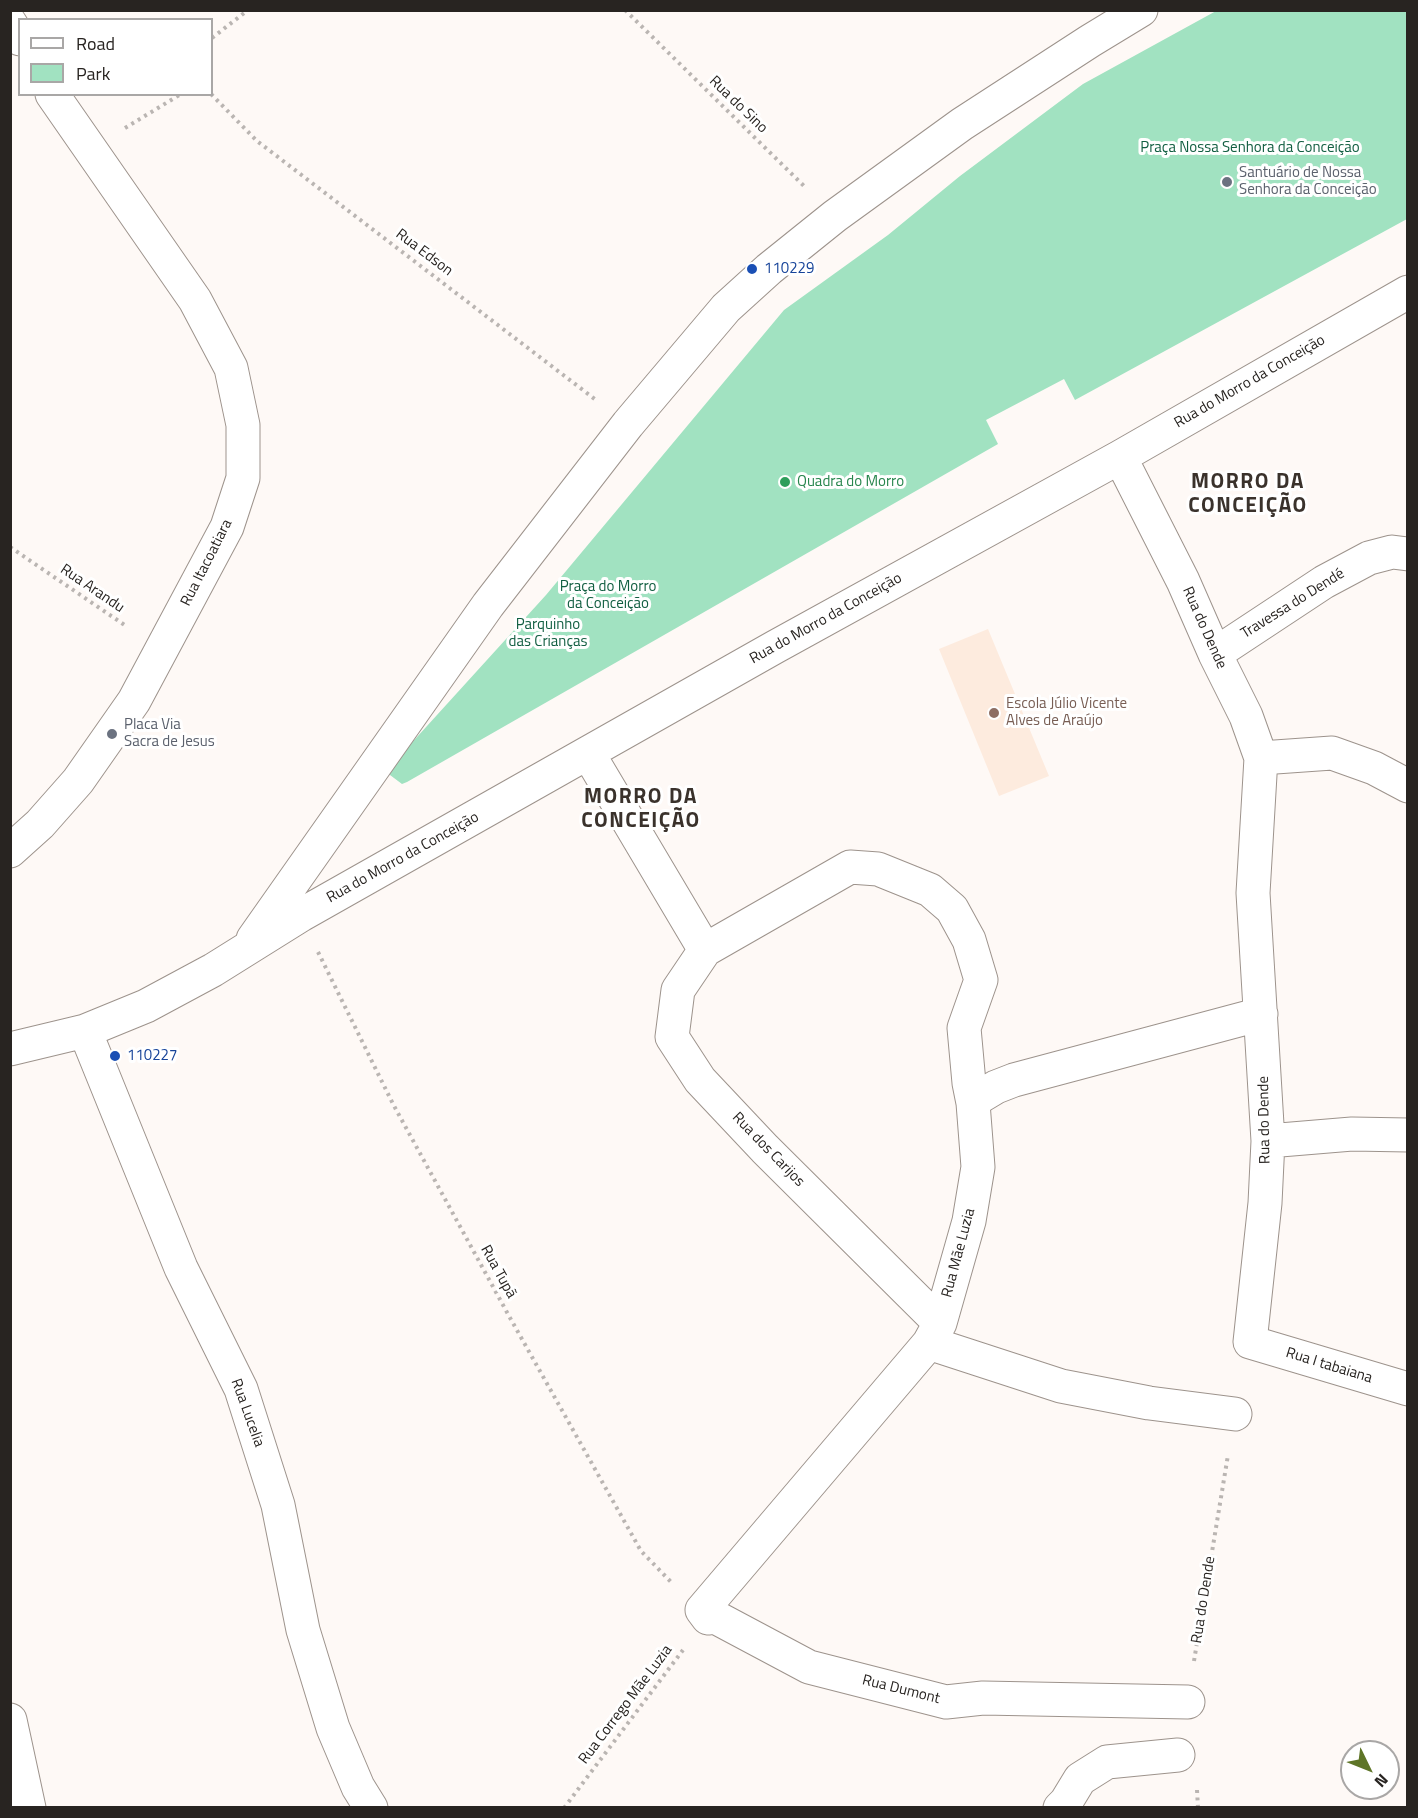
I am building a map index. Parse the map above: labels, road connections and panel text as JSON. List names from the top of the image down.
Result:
{
  "streets": {
    "street": [
      "Rua do Morro da Conceição",
      "Rua Itacoatiara",
      "Travessa do Dendé",
      "Rua do Dende",
      "Rua dos Carijos",
      "Rua Mãe Luzia",
      "Rua I tabaiana",
      "Rua Lucelia",
      "Rua Dumont"
    ],
    "path": [
      "Rua do Sino",
      "Rua Edson",
      "Rua Arandu",
      "Rua Tupã",
      "Rua Corrego Mãe Luzia"
    ]
  },
  "crossings": [
    ["Rua do Sino", "Rua do Morro da Conceição"],
    ["Rua Edson", "Rua do Morro da Conceição"],
    ["Rua do Morro da Conceição", "Rua do Dende"],
    ["Rua do Morro da Conceição", "Rua Tupã"],
    ["Rua do Morro da Conceição", "Rua Lucelia"],
    ["Rua Itacoatiara", "Rua Arandu"],
    ["Travessa do Dendé", "Rua do Dende"],
    ["Rua do Dende", "Rua I tabaiana"],
    ["Rua do Dende", "Rua Dumont"],
    ["Rua dos Carijos", "Rua Mãe Luzia"],
    ["Rua Mãe Luzia", "Rua Tupã"],
    ["Rua Mãe Luzia", "Rua Dumont"],
    ["Rua Mãe Luzia", "Rua Corrego Mãe Luzia"],
    ["Rua Tupã", "Rua Dumont"],
    ["Rua Tupã", "Rua Corrego Mãe Luzia"],
    ["Rua Dumont", "Rua Corrego Mãe Luzia"]
  ],
  "districts": ["MORRO DA CONCEIÇÃO", "MORRO DA CONCEIÇÃO"],
  "parks": ["Praça Nossa Senhora da Conceição", "Praça do Morro da Conceição", "Parquinho das Crianças"],
  "places": [
    "Santuário de Nossa Senhora da Conceição",
    "110229",
    "Quadra do Morro",
    "Escola Júlio Vicente Alves de Araújo",
    "Placa Via Sacra de Jesus",
    "110227"
  ],
  "legend": ["Road", "Park"],
  "north": "bottom right"
}
